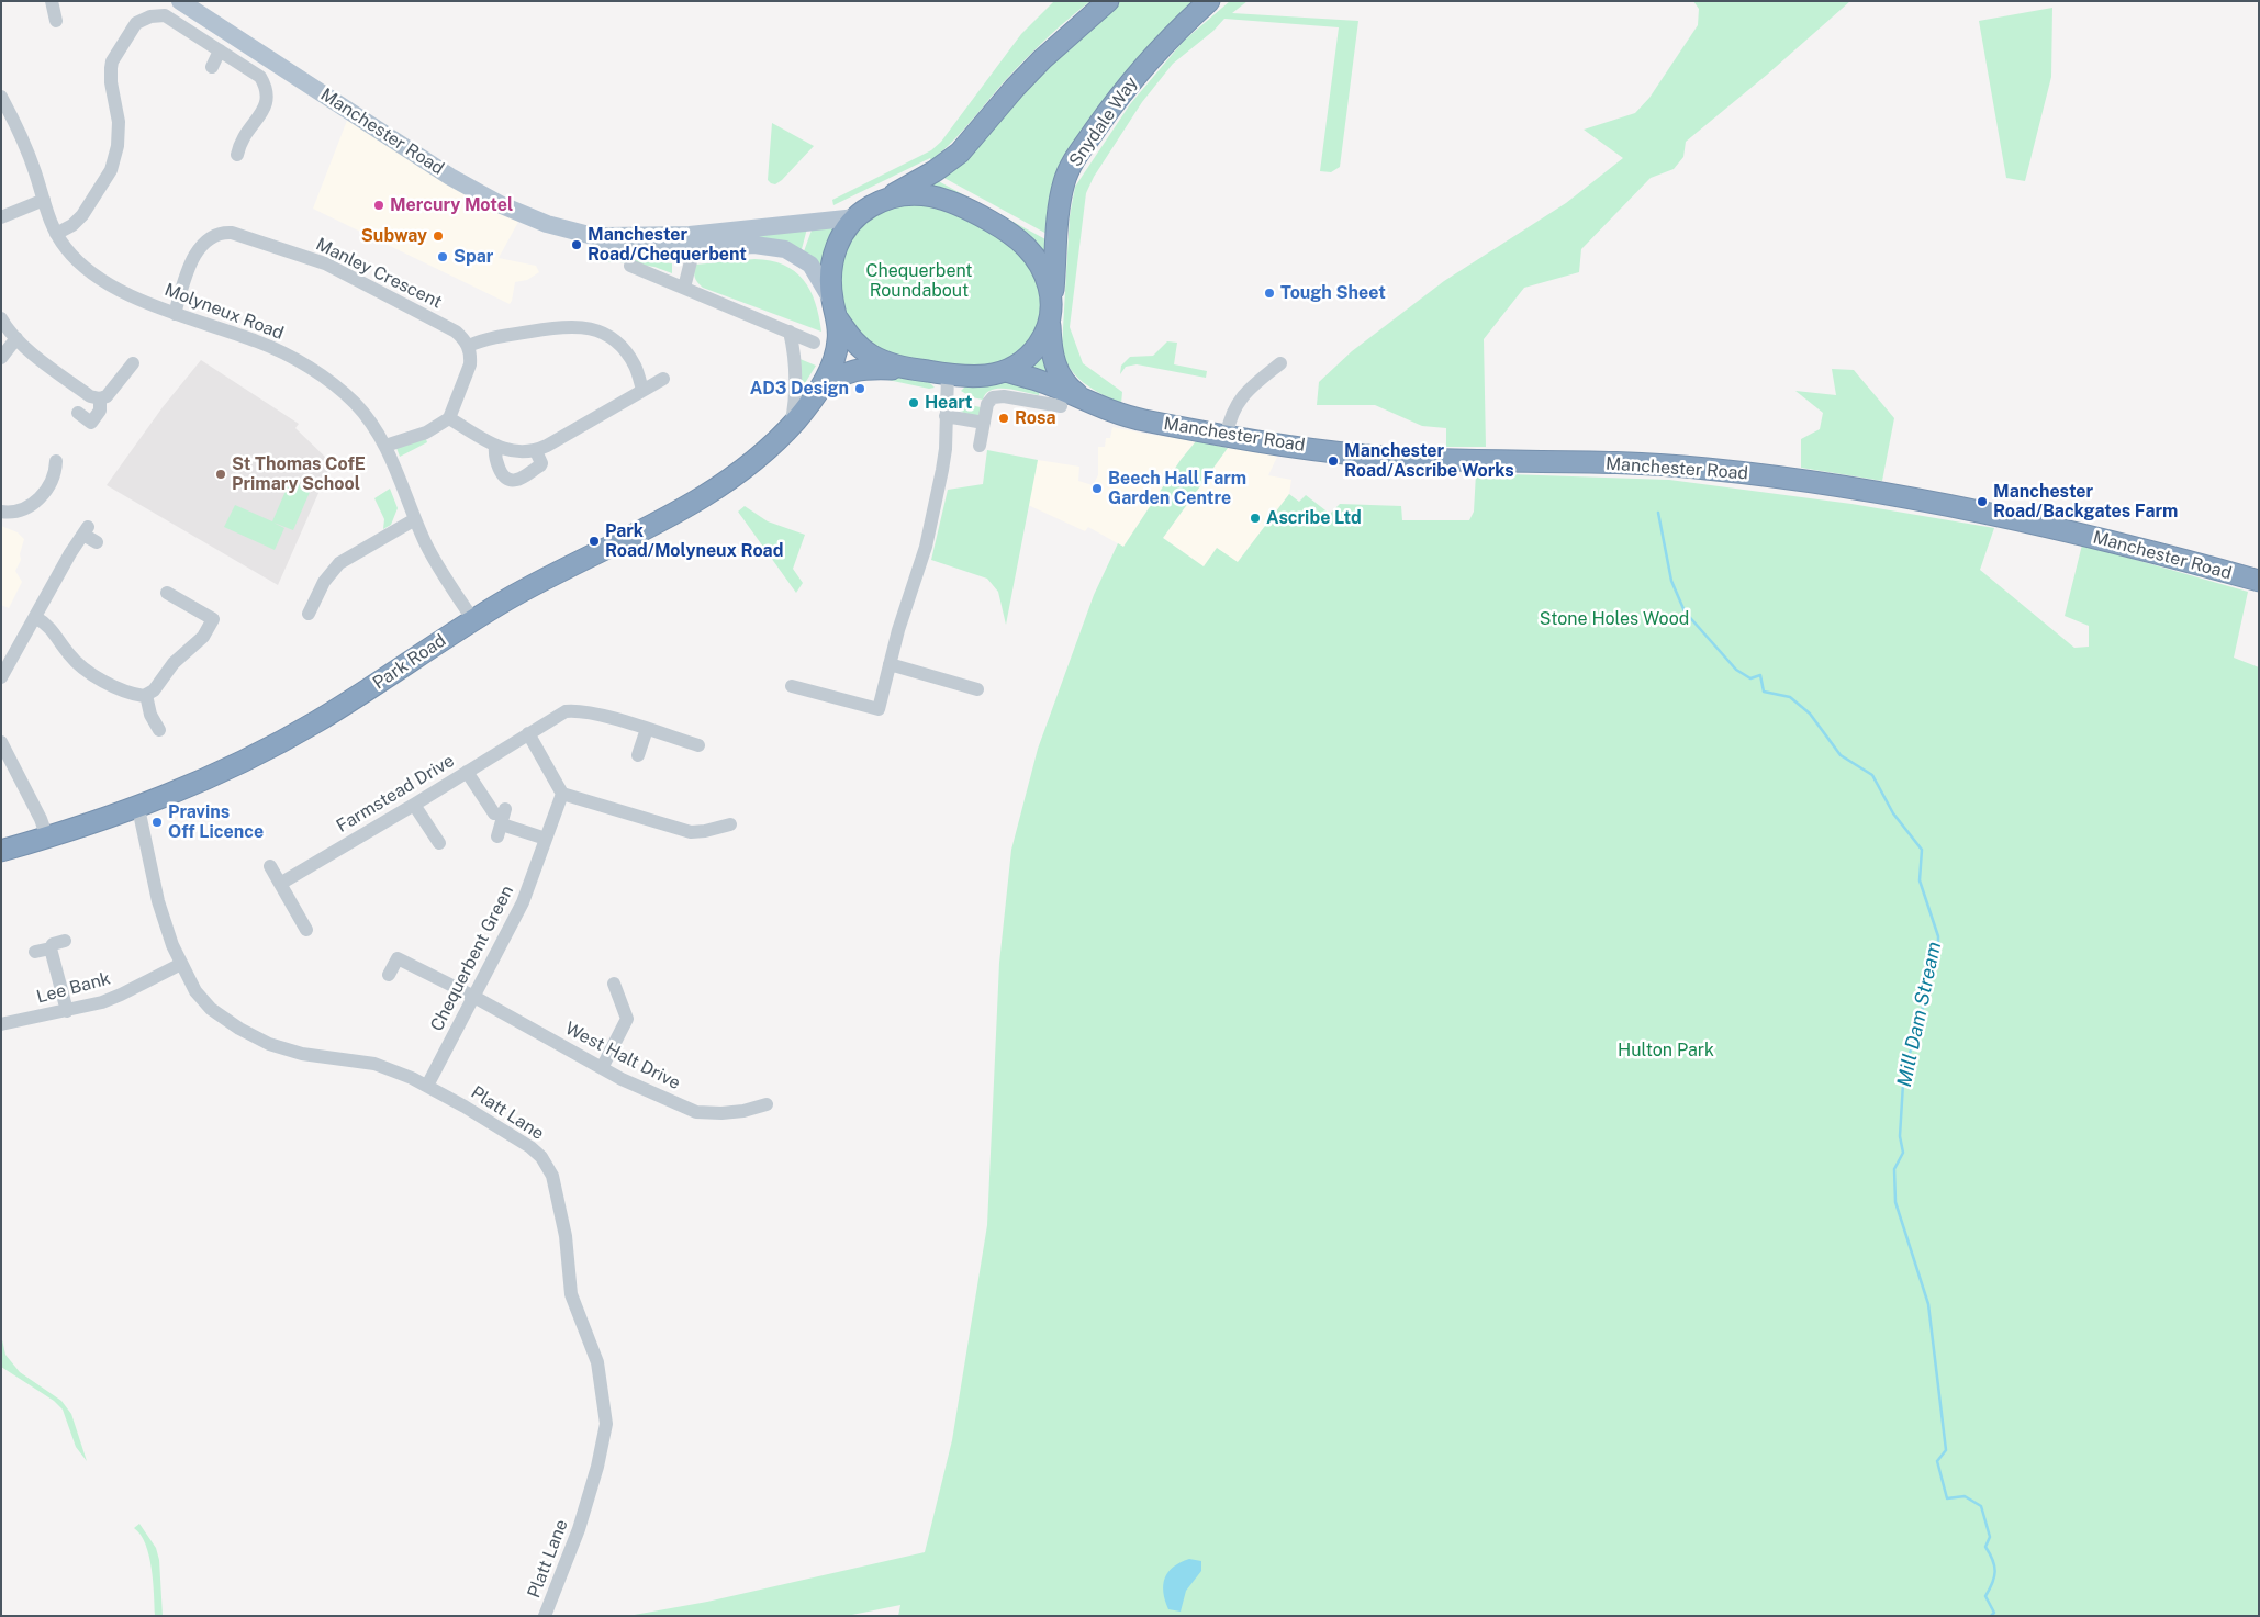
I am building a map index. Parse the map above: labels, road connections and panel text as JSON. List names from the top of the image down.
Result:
{
  "streets": {
    "highway": ["Snydale Way", "Manchester Road", "Park Road"],
    "street": [
      "Manley Crescent",
      "Molyneux Road",
      "Farmstead Drive",
      "Chequerbent Green",
      "Lee Bank",
      "West Halt Drive",
      "Platt Lane"
    ]
  },
  "crossings": [
    ["Snydale Way", "Manchester Road"],
    ["Manchester Road", "Park Road"],
    ["Manley Crescent", "Molyneux Road"],
    ["Molyneux Road", "Park Road"],
    ["Park Road", "Platt Lane"],
    ["Chequerbent Green", "West Halt Drive"],
    ["Chequerbent Green", "Platt Lane"],
    ["Lee Bank", "Platt Lane"]
  ],
  "water": ["Mill Dam Stream"],
  "parks": ["Chequerbent Roundabout", "Stone Holes Wood", "Hulton Park"],
  "places": [
    "Mercury Motel",
    "Subway",
    "Manchester Road/Chequerbent",
    "Spar",
    "Tough Sheet",
    "AD3 Design",
    "Heart",
    "Rosa",
    "Manchester Road/Ascribe Works",
    "St Thomas CofE Primary School",
    "Beech Hall Farm Garden Centre",
    "Manchester Road/Backgates Farm",
    "Ascribe Ltd",
    "Park Road/Molyneux Road",
    "Pravins Off Licence"
  ]
}
